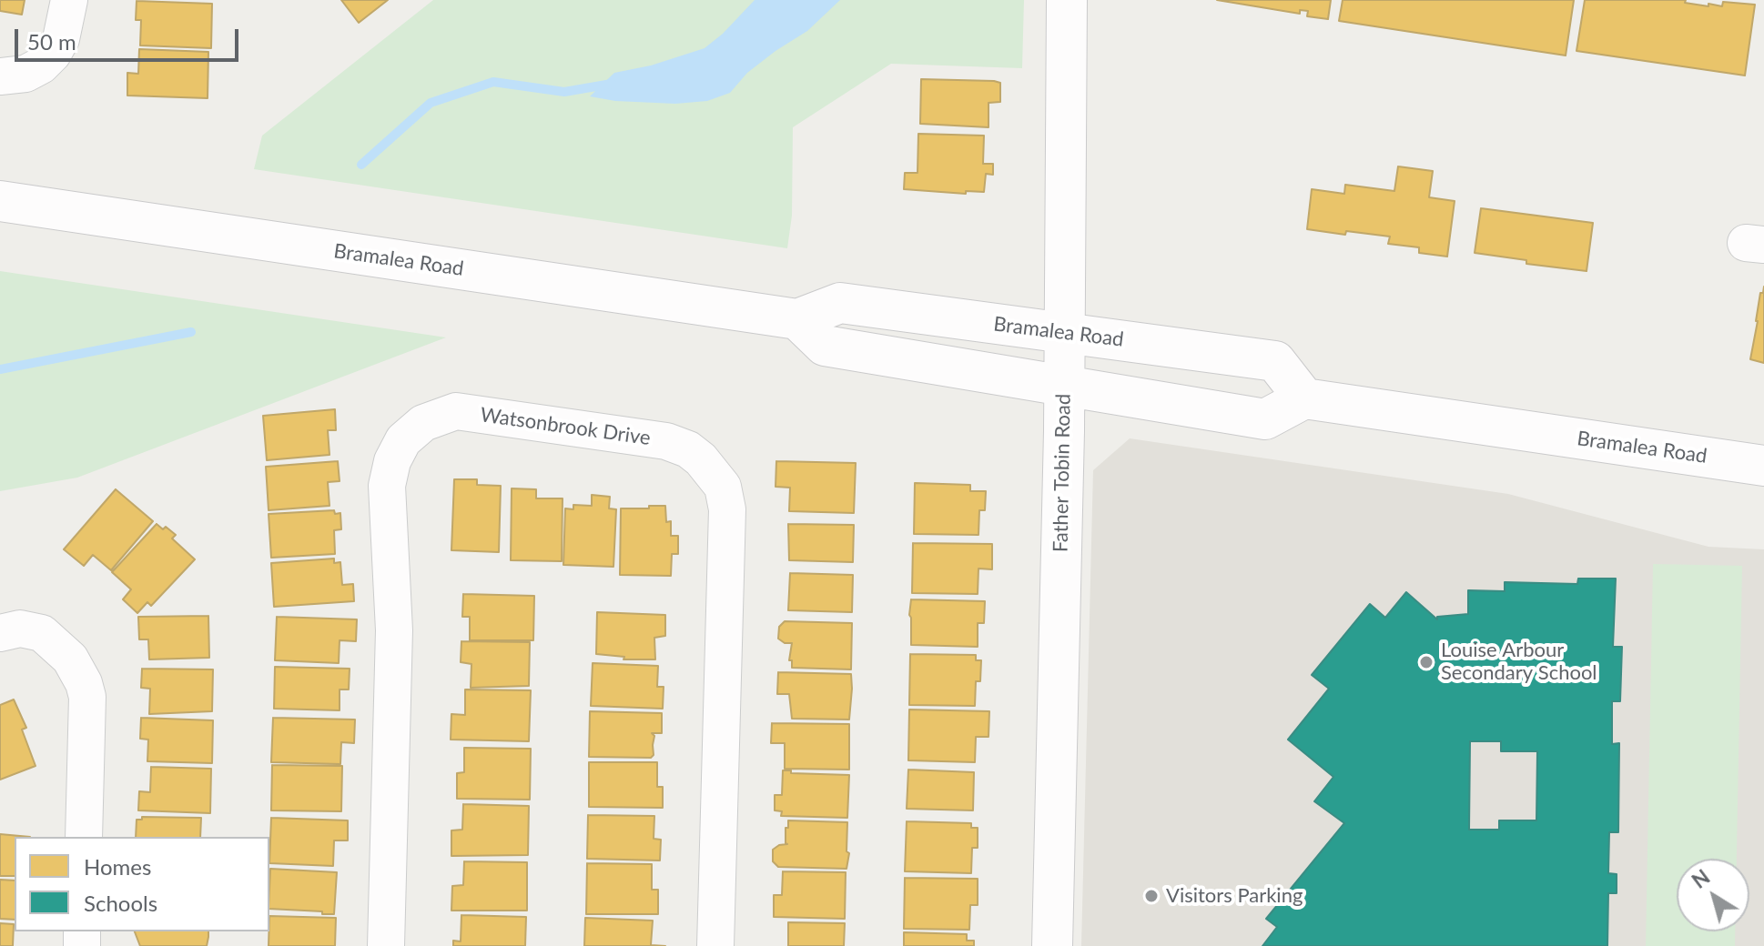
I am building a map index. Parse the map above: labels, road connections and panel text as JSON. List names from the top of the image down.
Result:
{
  "streets": {
    "main road": ["Bramalea Road", "Father Tobin Road"],
    "street": ["Watsonbrook Drive"]
  },
  "crossings": [
    ["Bramalea Road", "Father Tobin Road"]
  ],
  "places": ["Louise Arbour Secondary School", "Visitors Parking"],
  "legend": ["Homes", "Schools"],
  "scale_bar": "50 m",
  "north": "top left"
}
